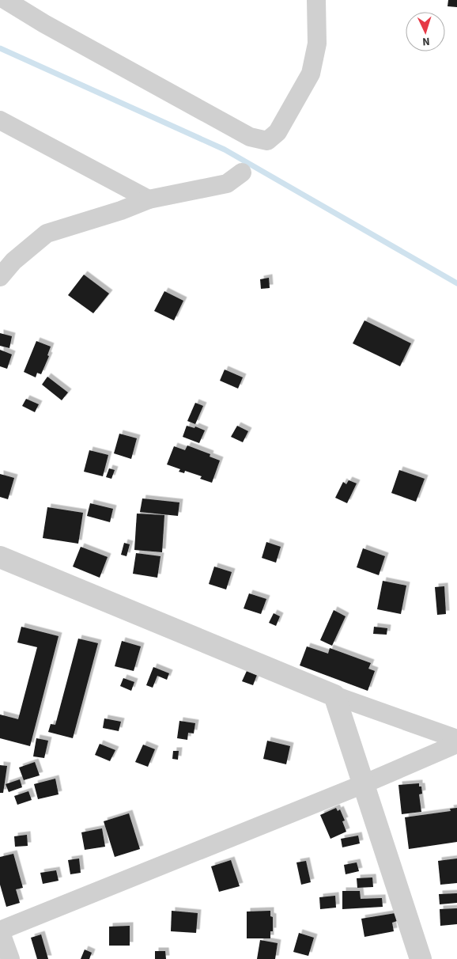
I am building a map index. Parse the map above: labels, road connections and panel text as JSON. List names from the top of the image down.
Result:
{
  "north": "bottom"
}
